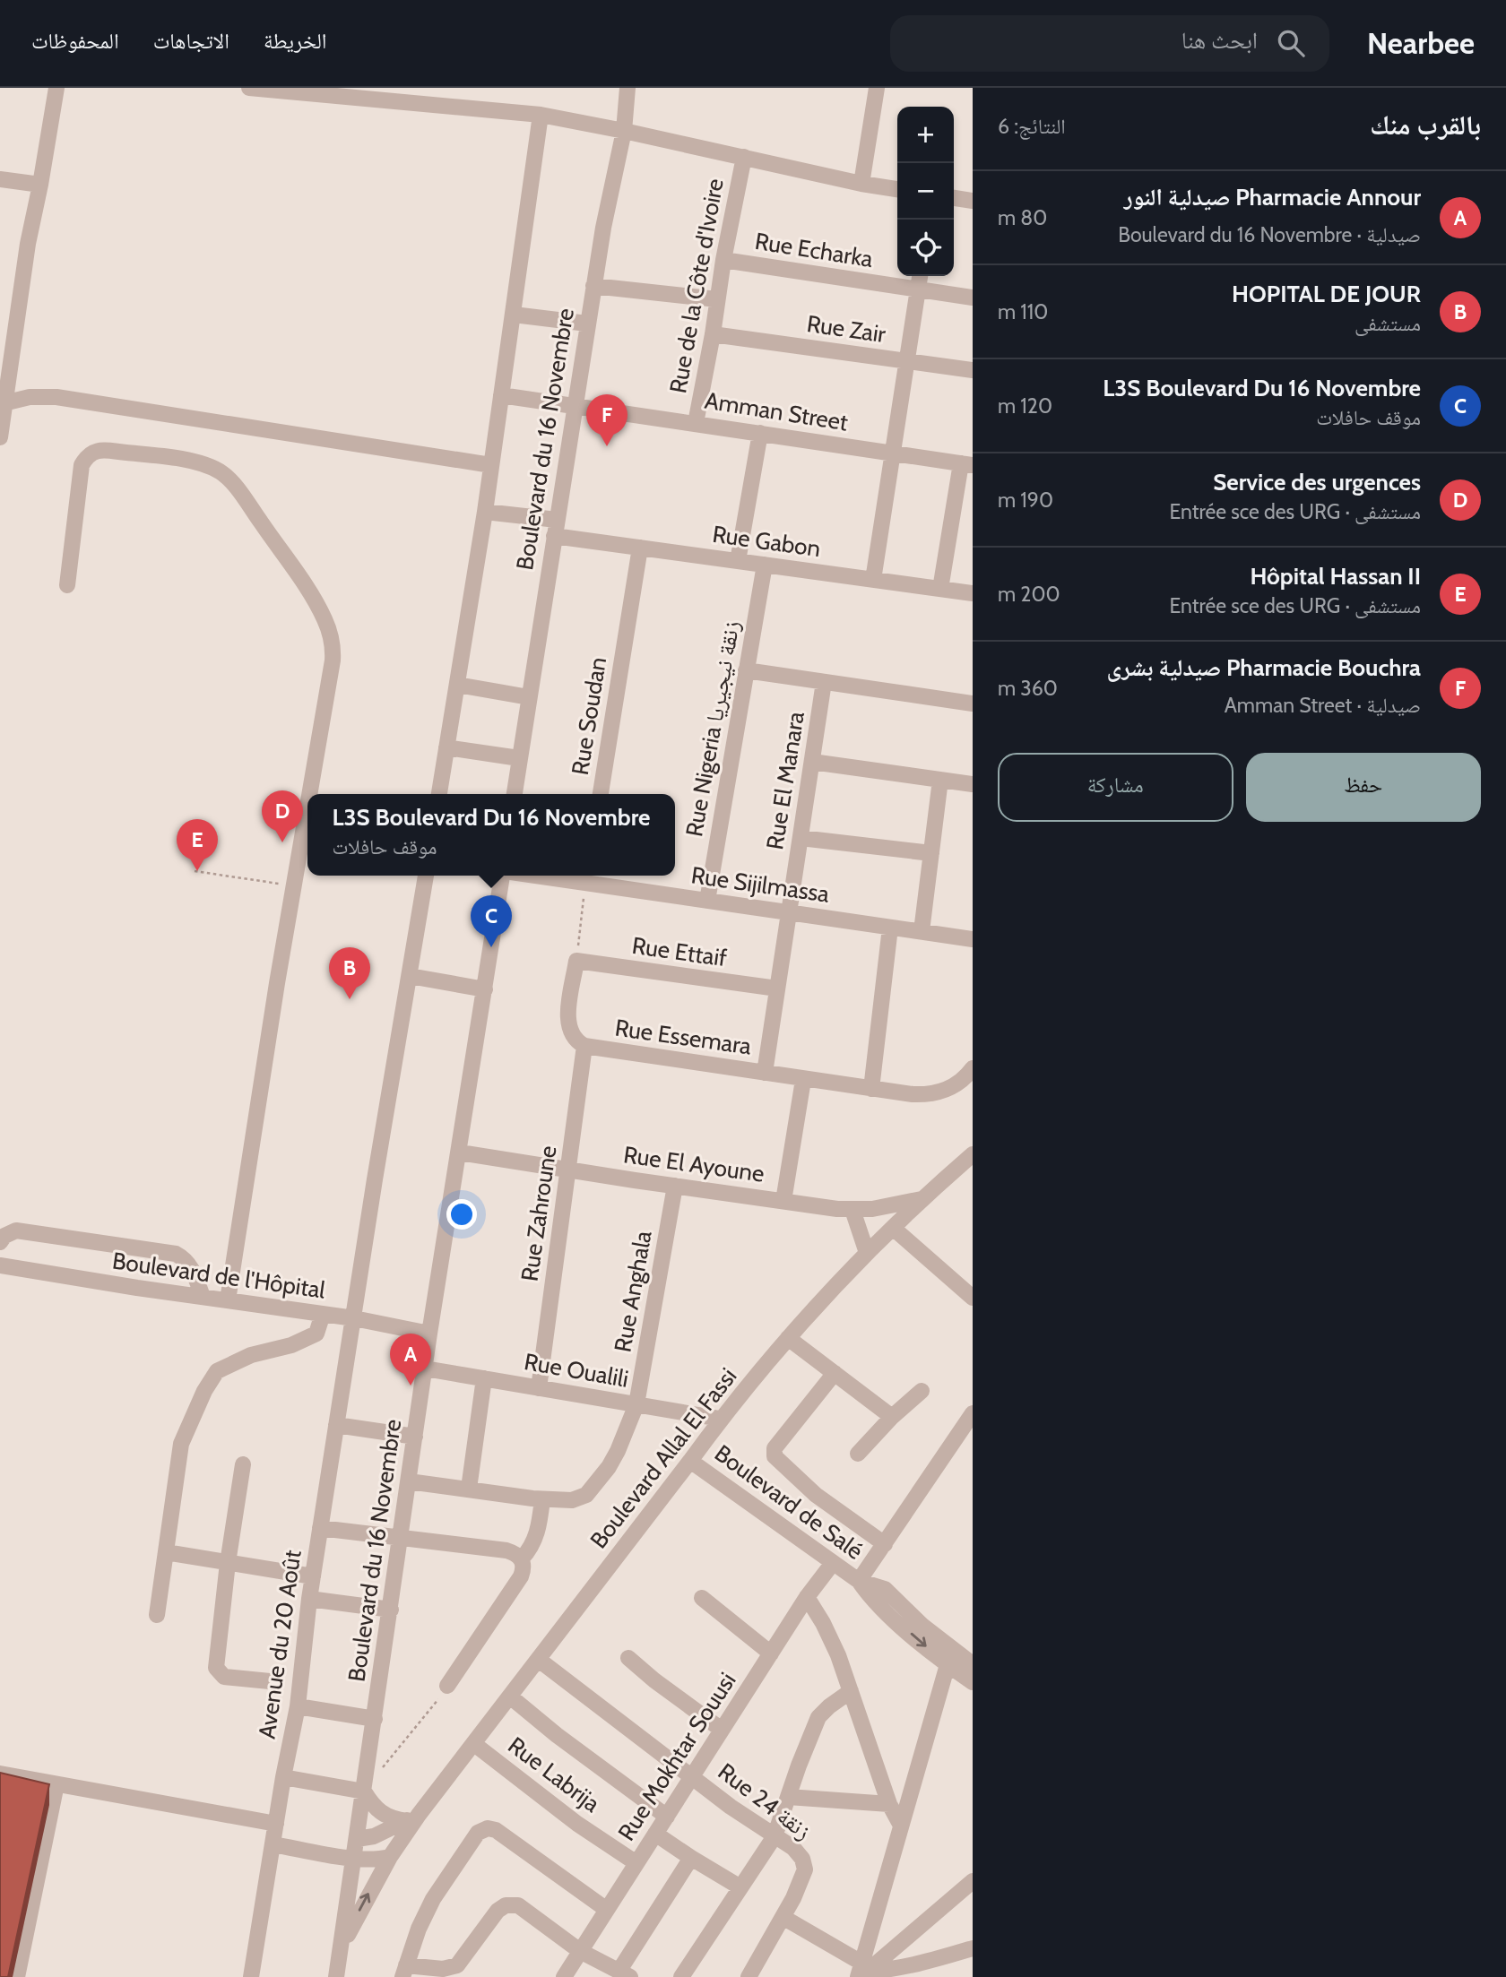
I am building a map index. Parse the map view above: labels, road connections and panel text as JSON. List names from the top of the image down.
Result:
{
  "streets": {
    "street": [
      "Rue Echarka",
      "Rue de la Côte d'Ivoire",
      "Rue Zair",
      "Amman Street",
      "Boulevard du 16 Novembre",
      "Rue Gabon",
      "Rue Soudan",
      "Rue Nigeria زنقة نيجيريا",
      "Rue El Manara",
      "Rue Sijilmassa",
      "Rue Ettaif",
      "Rue Essemara",
      "Rue El Ayoune",
      "Rue Zahroune",
      "Boulevard de l'Hôpital",
      "Rue Anghala",
      "Rue Oualili",
      "Boulevard Allal El Fassi",
      "Boulevard de Salé",
      "Avenue du 20 Août",
      "Rue Mokhtar Souusi",
      "Rue Labrija",
      "Rue 24 زنقة"
    ]
  },
  "crossings": [
    ["Rue Echarka", "Rue de la Côte d'Ivoire"],
    ["Rue de la Côte d'Ivoire", "Rue Zair"],
    ["Rue de la Côte d'Ivoire", "Amman Street"],
    ["Amman Street", "Boulevard du 16 Novembre"],
    ["Boulevard du 16 Novembre", "Rue Gabon"],
    ["Boulevard du 16 Novembre", "Rue El Ayoune"],
    ["Boulevard du 16 Novembre", "Boulevard de l'Hôpital"],
    ["Boulevard du 16 Novembre", "Rue Anghala"],
    ["Boulevard du 16 Novembre", "Rue Oualili"],
    ["Boulevard du 16 Novembre", "Boulevard Allal El Fassi"],
    ["Rue Gabon", "Rue Soudan"],
    ["Rue Gabon", "Rue Nigeria زنقة نيجيريا"],
    ["Rue Nigeria زنقة نيجيريا", "Rue Sijilmassa"],
    ["Rue El Manara", "Rue Sijilmassa"],
    ["Rue El Manara", "Rue Ettaif"],
    ["Rue El Manara", "Rue Essemara"],
    ["Rue Ettaif", "Rue Essemara"],
    ["Rue Essemara", "Rue Zahroune"],
    ["Rue El Ayoune", "Rue Zahroune"],
    ["Rue El Ayoune", "Rue Anghala"],
    ["Rue El Ayoune", "Boulevard Allal El Fassi"],
    ["Rue Zahroune", "Rue Oualili"],
    ["Boulevard de l'Hôpital", "Avenue du 20 Août"],
    ["Rue Anghala", "Rue Oualili"],
    ["Rue Oualili", "Boulevard Allal El Fassi"],
    ["Boulevard Allal El Fassi", "Boulevard de Salé"],
    ["Boulevard Allal El Fassi", "Rue Labrija"],
    ["Boulevard Allal El Fassi", "Rue 24 زنقة"],
    ["Boulevard de Salé", "Rue Mokhtar Souusi"],
    ["Rue Mokhtar Souusi", "Rue Labrija"],
    ["Rue Mokhtar Souusi", "Rue 24 زنقة"]
  ],
  "page": {
    "header": "Nearbee",
    "search": "ابحث هنا",
    "nav": ["الخريطة", "الاتجاهات", "المحفوظات"],
    "heading": ["بالقرب منك", "النتائج: 6"],
    "map_buttons": ["+", "−"],
    "list": [
      {
        "mark": "A",
        "name": "Pharmacie Annour صيدلية النور",
        "note": "صيدلية · Boulevard du 16 Novembre",
        "value": "80 m"
      },
      {
        "mark": "B",
        "name": "HOPITAL DE JOUR",
        "note": "مستشفى",
        "value": "110 m"
      },
      {
        "mark": "C",
        "name": "L3S Boulevard Du 16 Novembre",
        "note": "موقف حافلات",
        "value": "120 m"
      },
      {
        "mark": "D",
        "name": "Service des urgences",
        "note": "مستشفى · Entrée sce des URG",
        "value": "190 m"
      },
      {
        "mark": "E",
        "name": "Hôpital Hassan II",
        "note": "مستشفى · Entrée sce des URG",
        "value": "200 m"
      },
      {
        "mark": "F",
        "name": "Pharmacie Bouchra صيدلية بشرى",
        "note": "صيدلية · Amman Street",
        "value": "360 m"
      }
    ],
    "pins": [
      "F",
      "D",
      "E",
      "C",
      "B",
      "A"
    ],
    "buttons": ["حفظ", "مشاركة"],
    "popup": ["L3S Boulevard Du 16 Novembre", "موقف حافلات"]
  }
}
